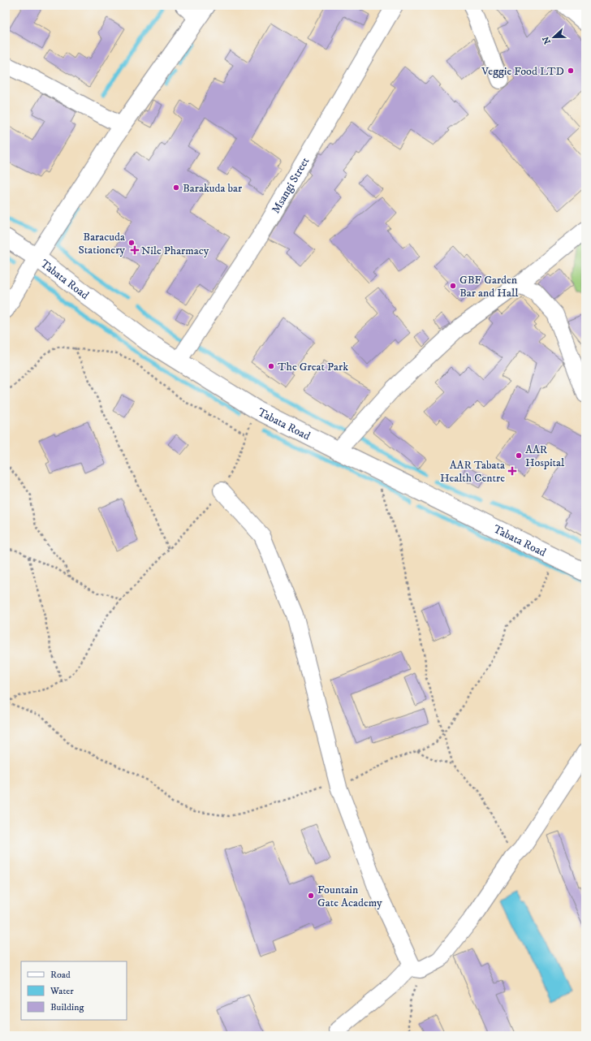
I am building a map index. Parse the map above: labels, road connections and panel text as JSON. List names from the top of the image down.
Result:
{
  "streets": {
    "main road": ["Tabata Road"],
    "street": ["Msangi Street"]
  },
  "crossings": [
    ["Msangi Street", "Tabata Road"]
  ],
  "places": {
    "other": [
      "Veggie Food LTD",
      "Barakuda bar",
      "Baracuda Stationery",
      "GBF Garden Bar and Hall",
      "The Great Park",
      "AAR Hospital",
      "Fountain Gate Academy"
    ],
    "health": ["Nile Pharmacy", "AAR Tabata Health Centre"]
  },
  "legend": ["Road", "Water", "Building"],
  "north": "left"
}
